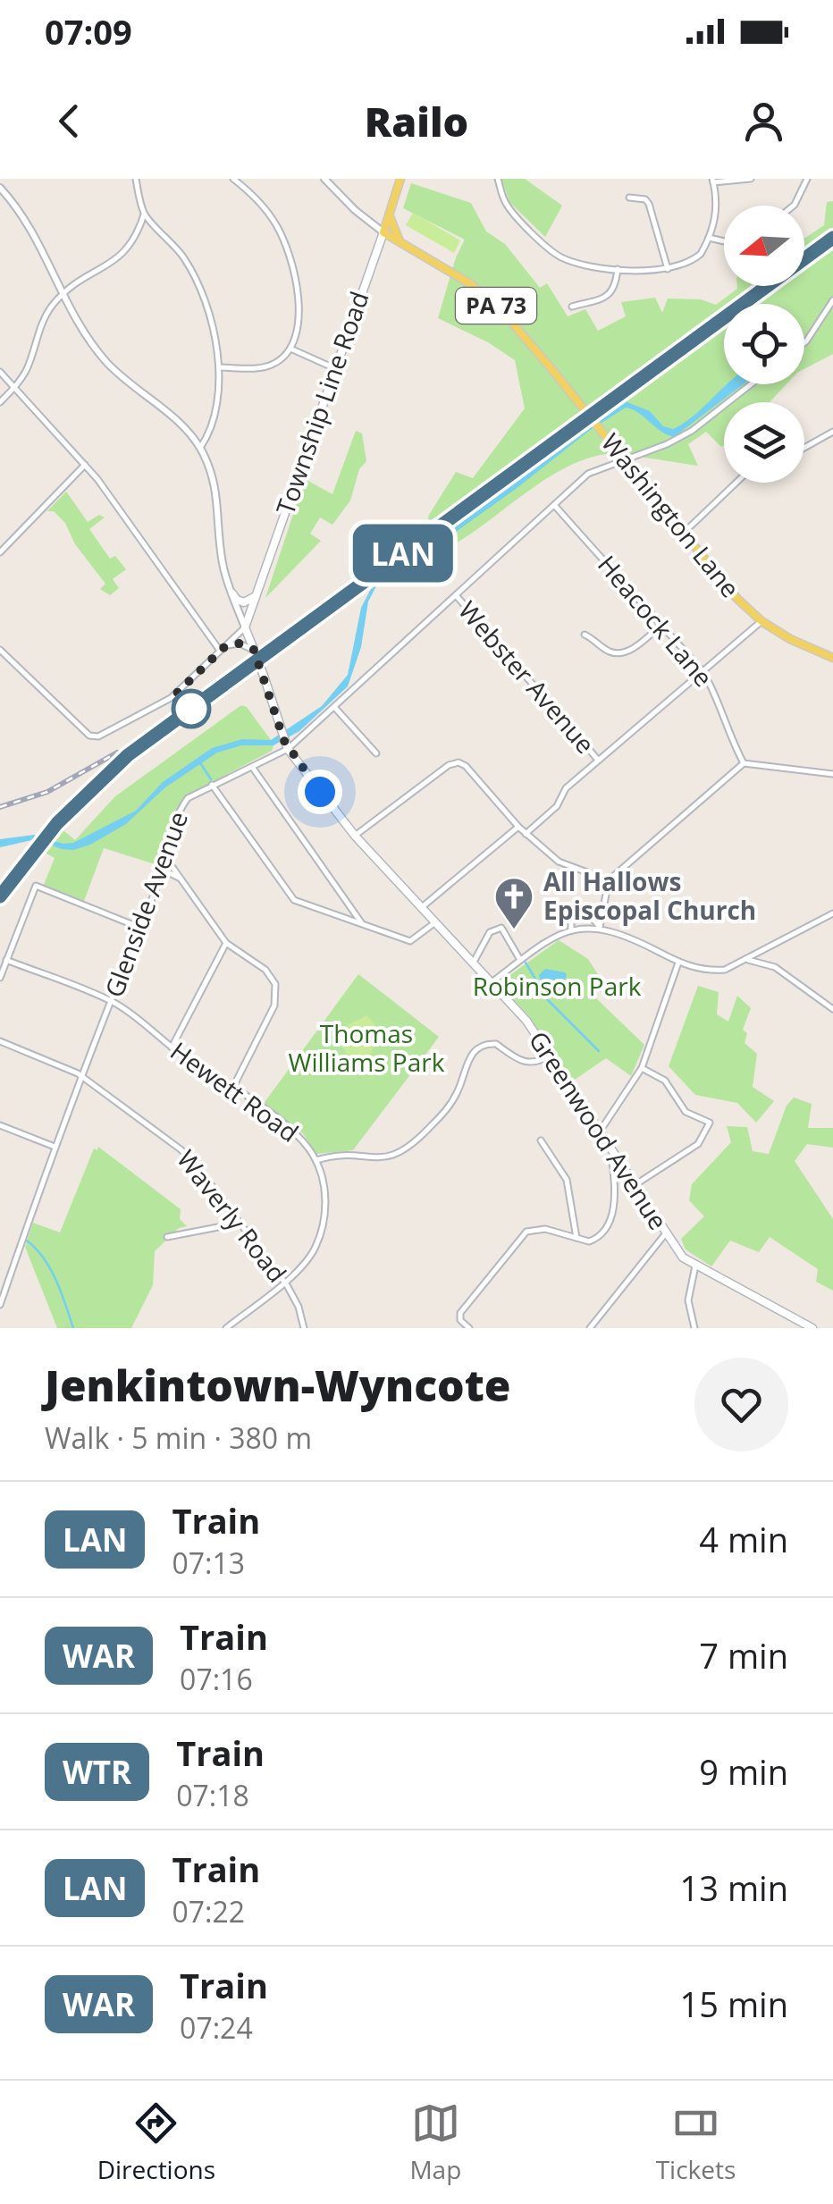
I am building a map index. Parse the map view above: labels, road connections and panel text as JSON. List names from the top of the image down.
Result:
{
  "streets": {
    "main road": [
      "PA 73",
      "Township Line Road",
      "Washington Lane",
      "Greenwood Avenue"
    ],
    "street": [
      "Heacock Lane",
      "Webster Avenue",
      "Glenside Avenue",
      "Hewett Road",
      "Waverly Road"
    ]
  },
  "crossings": [
    ["Township Line Road", "Washington Lane"],
    ["Township Line Road", "Greenwood Avenue"],
    ["Heacock Lane", "Glenside Avenue"],
    ["Webster Avenue", "Glenside Avenue"],
    ["Glenside Avenue", "Hewett Road"],
    ["Glenside Avenue", "Greenwood Avenue"],
    ["Glenside Avenue", "Waverly Road"],
    ["Hewett Road", "Waverly Road"]
  ],
  "parks": ["Robinson Park", "Thomas Williams Park"],
  "places": {
    "church": ["All Hallows Episcopal Church"]
  },
  "north": "left",
  "page": {
    "status": "07:09",
    "header": "Railo",
    "on_map": "LAN",
    "heading": ["Jenkintown-Wyncote", "Walk · 5 min · 380 m"],
    "list": [
      {
        "mark": "LAN",
        "name": "Train",
        "note": "07:13",
        "value": "4 min"
      },
      {
        "mark": "WAR",
        "name": "Train",
        "note": "07:16",
        "value": "7 min"
      },
      {
        "mark": "WTR",
        "name": "Train",
        "note": "07:18",
        "value": "9 min"
      },
      {
        "mark": "LAN",
        "name": "Train",
        "note": "07:22",
        "value": "13 min"
      },
      {
        "mark": "WAR",
        "name": "Train",
        "note": "07:24",
        "value": "15 min"
      }
    ],
    "tabs": ["Directions", "Map", "Tickets"]
  }
}
